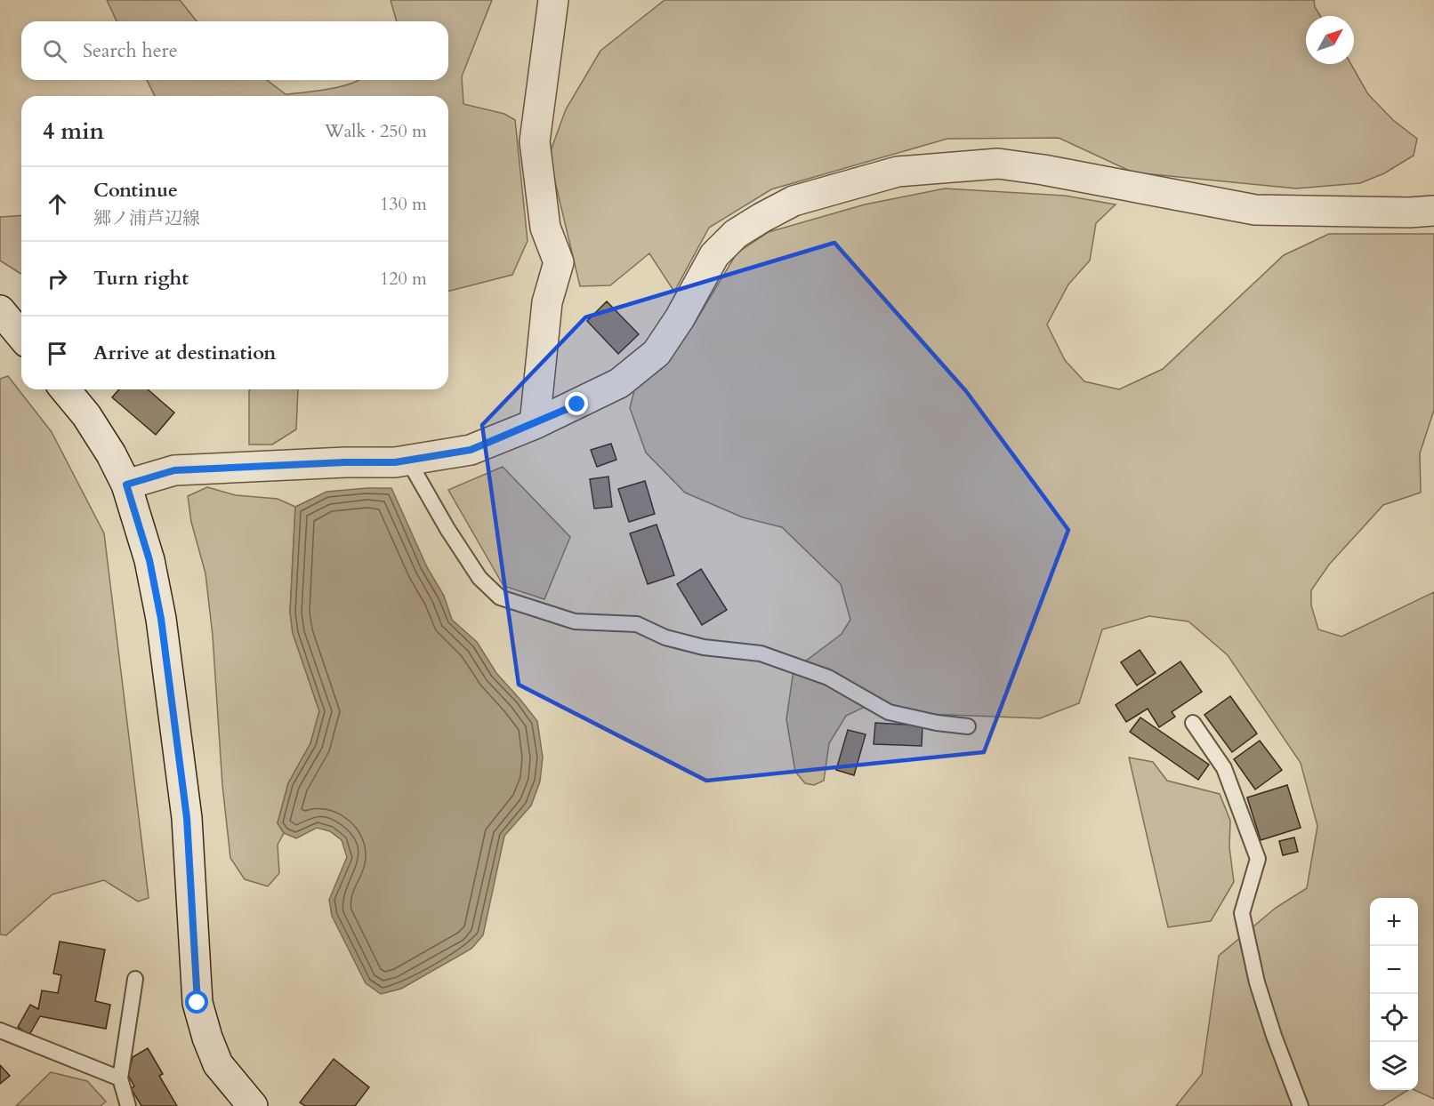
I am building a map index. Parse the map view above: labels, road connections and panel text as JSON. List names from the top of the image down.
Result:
{
  "north": "top right",
  "page": {
    "search": "Search here",
    "heading": ["4 min", "Walk · 250 m"],
    "list": [
      ["Continue", "郷ノ浦芦辺線", "130 m"],
      ["Turn right", "120 m"],
      "Arrive at destination"
    ],
    "map_buttons": ["+", "−"]
  }
}
